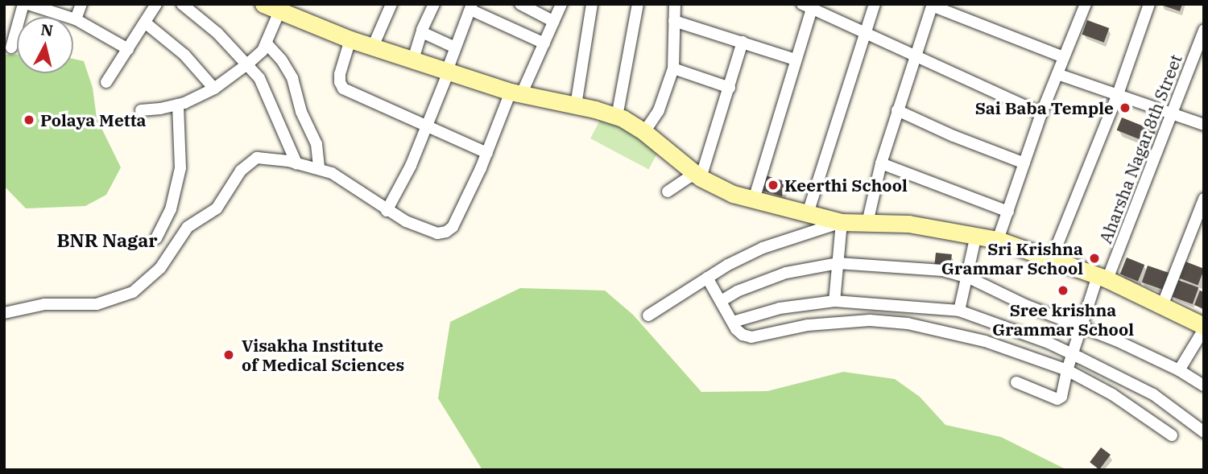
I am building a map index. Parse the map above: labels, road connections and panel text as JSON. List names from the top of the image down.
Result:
{
  "streets": {
    "street": ["Aharsha Nagar 8th Street"]
  },
  "districts": ["BNR Nagar"],
  "places": [
    "Sai Baba Temple",
    "Polaya Metta",
    "Keerthi School",
    "Sri Krishna Grammar School",
    "Sree krishna Grammar School",
    "Visakha Institute of Medical Sciences"
  ],
  "north": "top"
}
